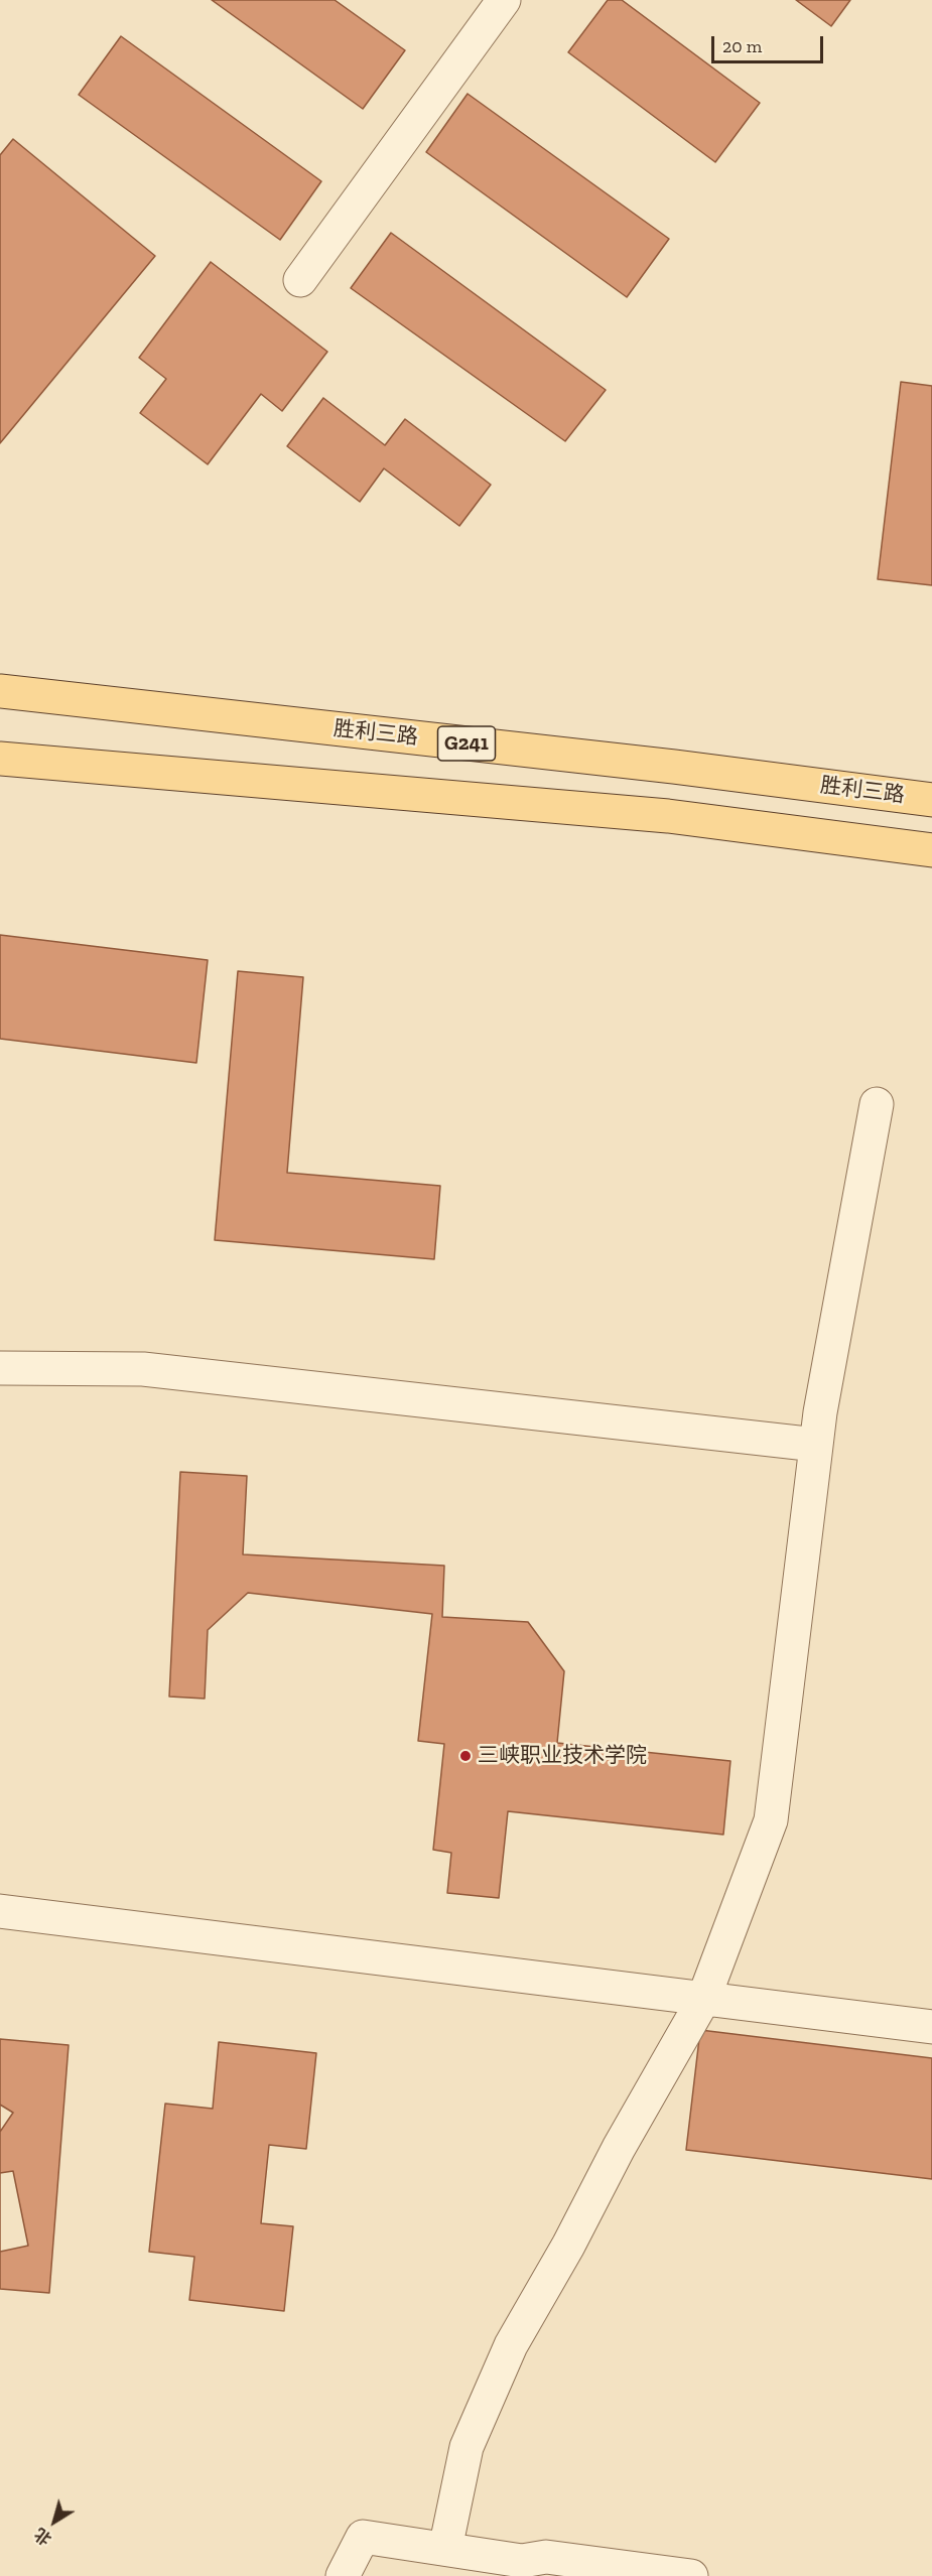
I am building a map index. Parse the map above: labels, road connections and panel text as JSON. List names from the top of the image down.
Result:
{
  "streets": {
    "main road": ["胜利三路", "G241"]
  },
  "places": ["三峡职业技术学院"],
  "scale_bar": "20 m",
  "north": "bottom left"
}
